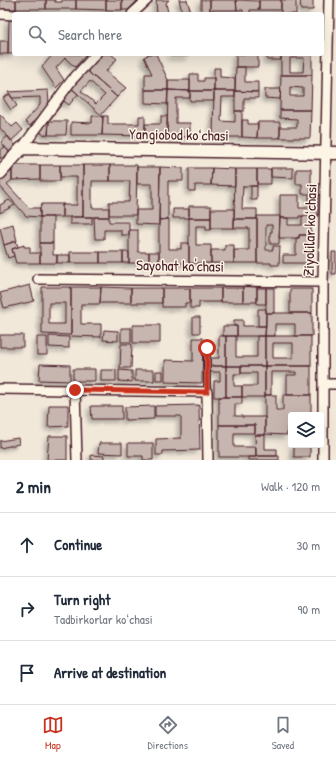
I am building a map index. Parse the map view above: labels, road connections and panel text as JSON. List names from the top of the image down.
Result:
{
  "streets": {
    "street": ["Yangiobod koʻchasi", "Ziyolilar koʻchasi", "Sayohat ko'chasi"]
  },
  "crossings": [
    ["Yangiobod koʻchasi", "Ziyolilar koʻchasi"],
    ["Ziyolilar koʻchasi", "Sayohat ko'chasi"]
  ],
  "page": {
    "search": "Search here",
    "heading": ["2 min", "Walk · 120 m"],
    "list": [
      ["Continue", "30 m"],
      ["Turn right", "Tadbirkorlar koʻchasi", "90 m"],
      "Arrive at destination"
    ],
    "nav": ["Map", "Directions", "Saved"]
  }
}
